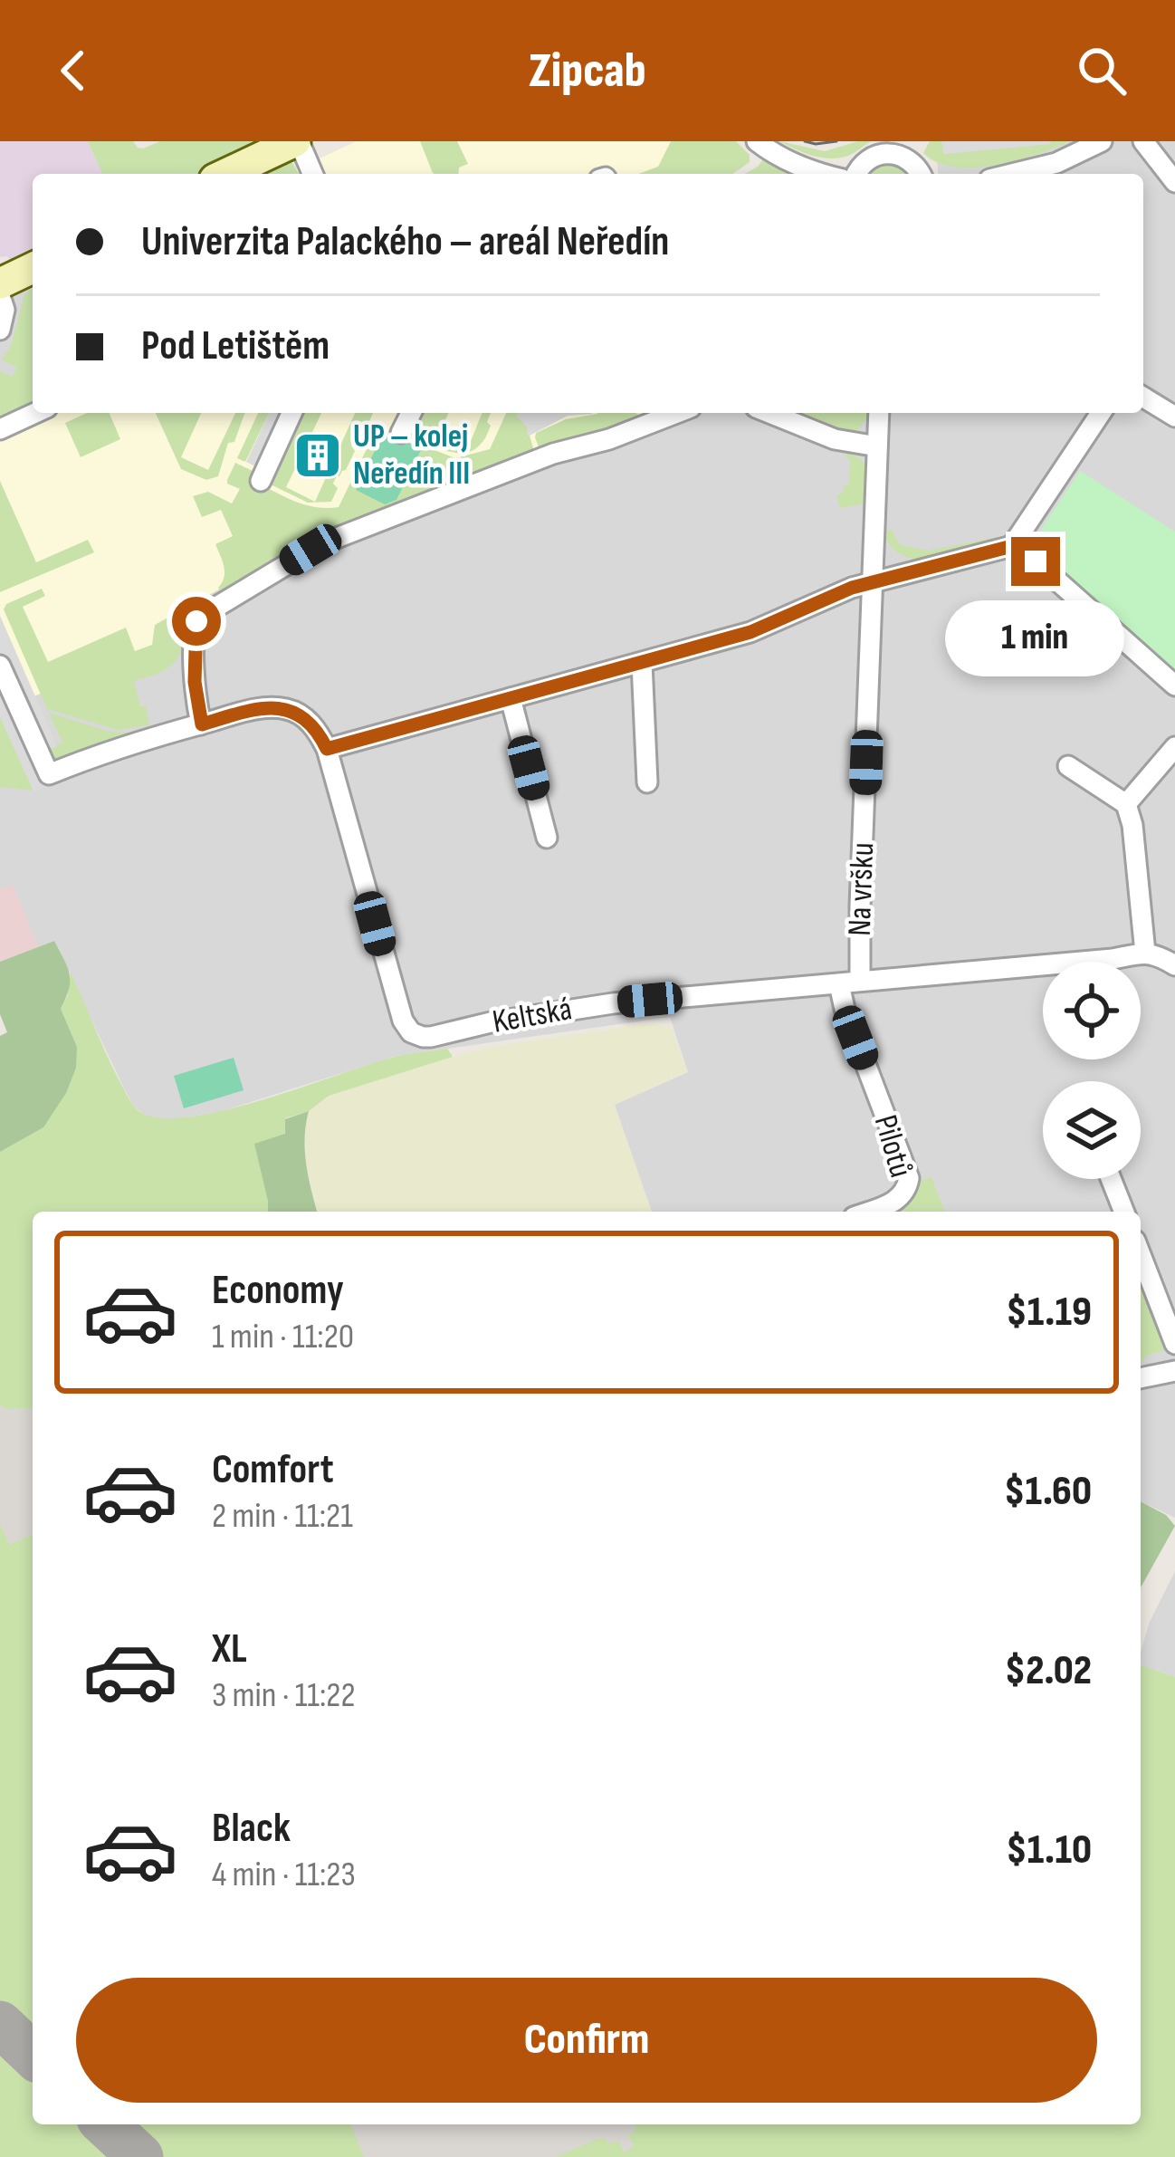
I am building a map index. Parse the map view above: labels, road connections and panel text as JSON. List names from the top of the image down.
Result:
{
  "streets": {
    "street": ["Na vršku", "Keltská", "Pilotů"]
  },
  "crossings": [
    ["Na vršku", "Keltská"],
    ["Na vršku", "Pilotů"],
    ["Keltská", "Pilotů"]
  ],
  "places": {
    "building": ["UP – kolej Neředín III"]
  },
  "page": {
    "header": "Zipcab",
    "banner": ["Univerzita Palackého – areál Neředín", "Pod Letištěm"],
    "bubble": "1 min",
    "list": [
      {
        "name": "Economy",
        "note": "1 min · 11:20",
        "value": "$1.19"
      },
      {
        "name": "Comfort",
        "note": "2 min · 11:21",
        "value": "$1.60"
      },
      {
        "name": "XL",
        "note": "3 min · 11:22",
        "value": "$2.02"
      },
      {
        "name": "Black",
        "note": "4 min · 11:23",
        "value": "$1.10"
      }
    ],
    "buttons": "Confirm"
  }
}
